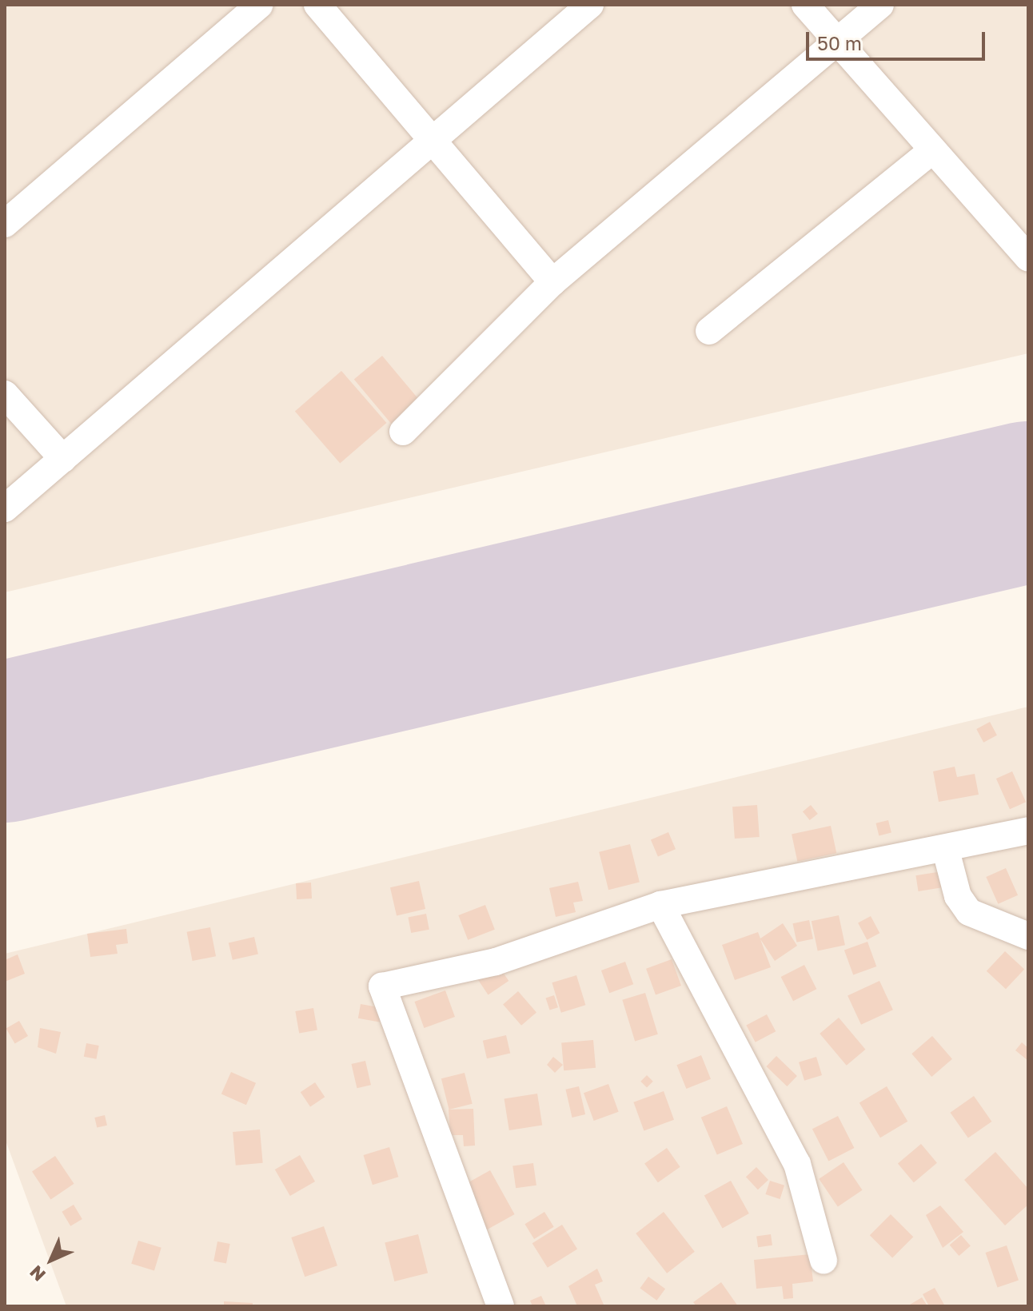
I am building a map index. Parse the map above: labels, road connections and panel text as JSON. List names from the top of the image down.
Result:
{
  "scale_bar": "50 m",
  "north": "bottom left"
}
